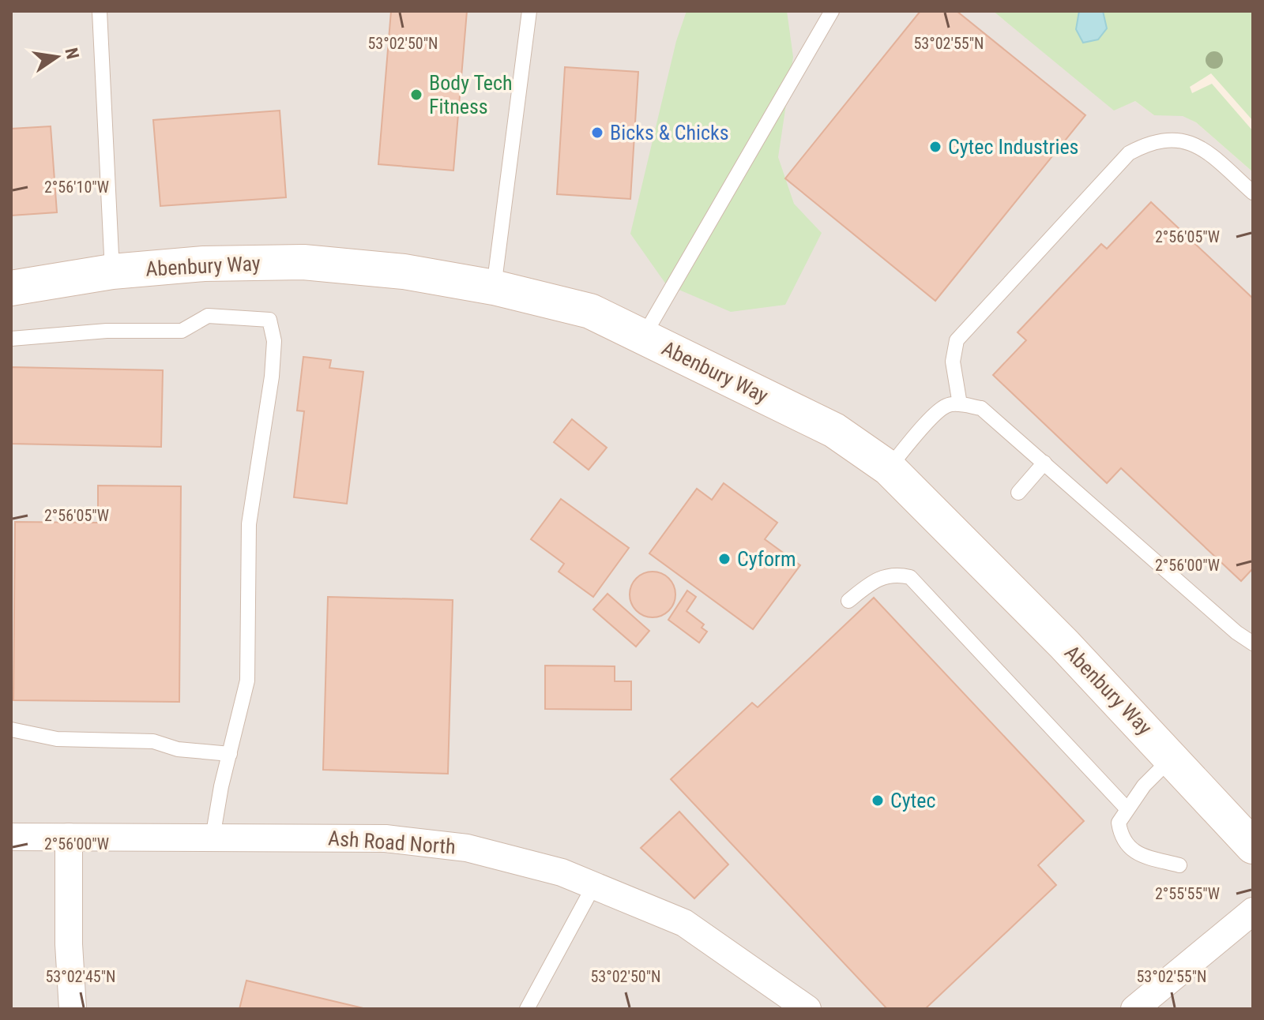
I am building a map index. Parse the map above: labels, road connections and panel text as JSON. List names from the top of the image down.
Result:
{
  "streets": {
    "street": ["Abenbury Way", "Ash Road North"]
  },
  "places": [
    "Body Tech Fitness",
    "Bicks & Chicks",
    "Cytec Industries",
    "Cyform",
    "Cytec"
  ],
  "north": "right",
  "coordinates": [
    "53°02'50\"N",
    "53°02'55\"N",
    "2°56'10\"W",
    "2°56'05\"W",
    "2°56'00\"W",
    "2°55'55\"W",
    "53°02'45\"N"
  ]
}
